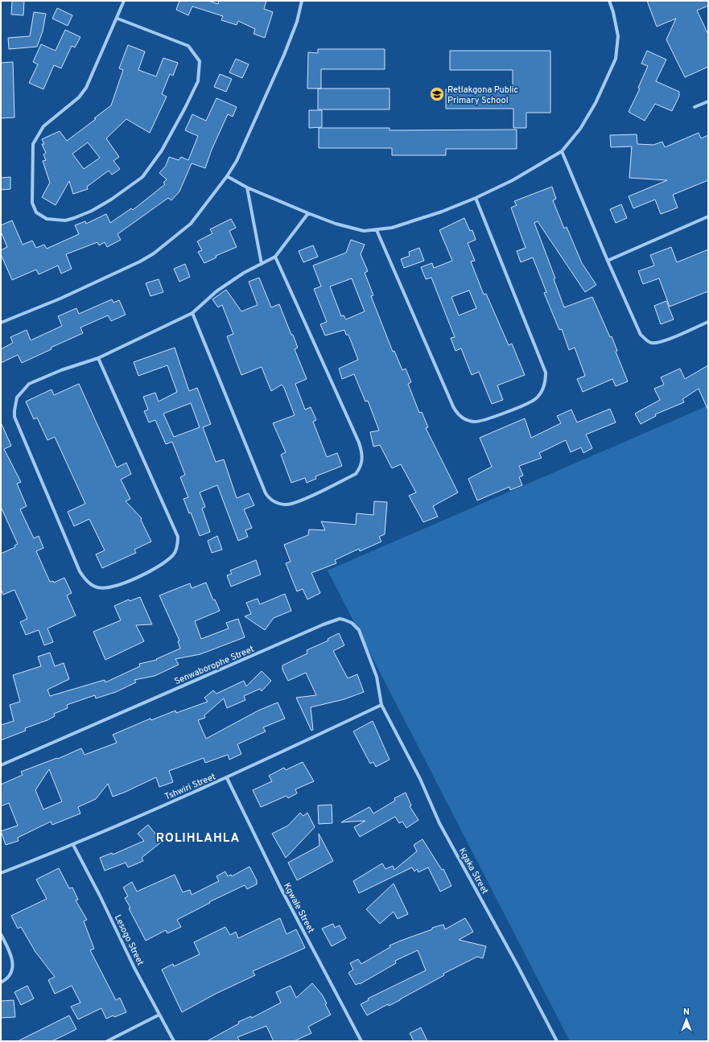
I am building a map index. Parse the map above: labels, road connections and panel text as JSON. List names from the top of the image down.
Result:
{
  "streets": {
    "street": [
      "Senwaborophe Street",
      "Tshwiri Street",
      "Kgaka Street",
      "Kgwale Street",
      "Lesogo Street"
    ]
  },
  "crossings": [
    ["Senwaborophe Street", "Tshwiri Street"],
    ["Senwaborophe Street", "Kgaka Street"],
    ["Tshwiri Street", "Kgaka Street"],
    ["Tshwiri Street", "Kgwale Street"],
    ["Tshwiri Street", "Lesogo Street"]
  ],
  "districts": ["ROLIHLAHLA"],
  "places": {
    "school or university": ["Retlakgona Public Primary School"]
  },
  "north": "top"
}
